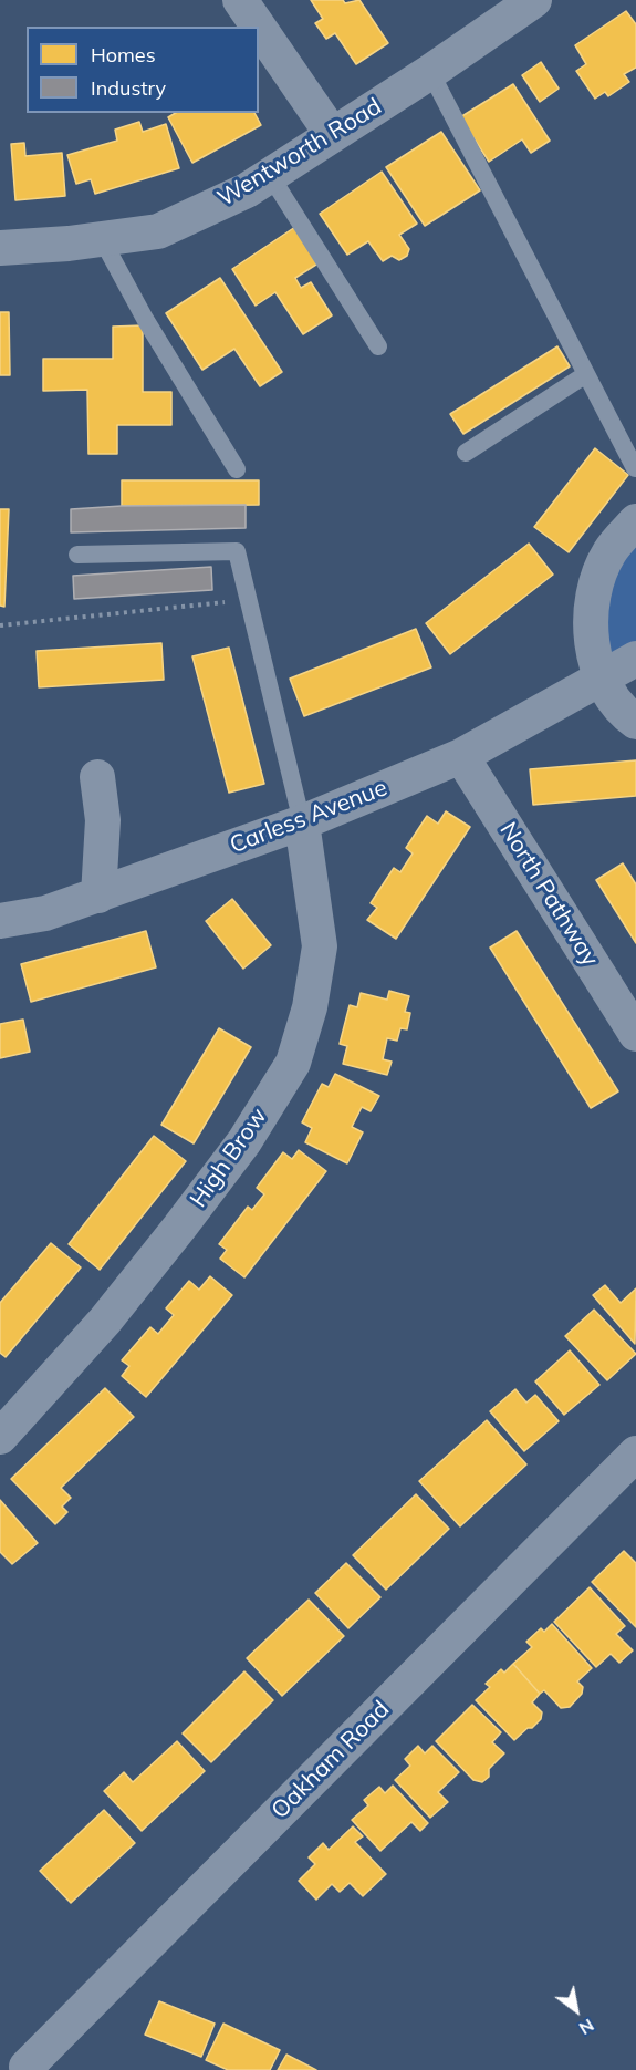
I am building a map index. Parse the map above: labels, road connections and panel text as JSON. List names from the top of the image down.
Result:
{
  "streets": {
    "street": [
      "Wentworth Road",
      "Carless Avenue",
      "North Pathway",
      "High Brow",
      "Oakham Road"
    ]
  },
  "crossings": [
    ["Carless Avenue", "North Pathway"],
    ["Carless Avenue", "High Brow"]
  ],
  "legend": ["Homes", "Industry"],
  "north": "bottom right"
}
